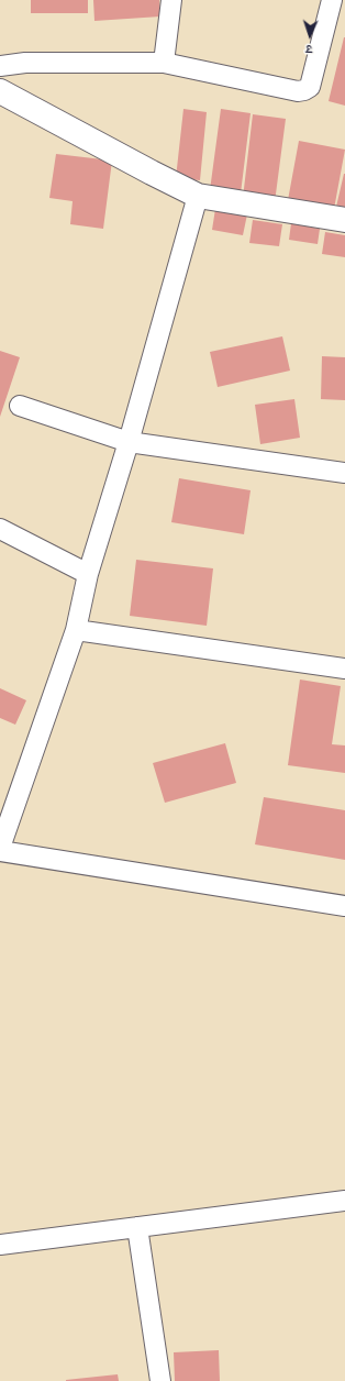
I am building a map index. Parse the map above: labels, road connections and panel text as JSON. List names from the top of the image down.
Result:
{
  "north": "bottom"
}
